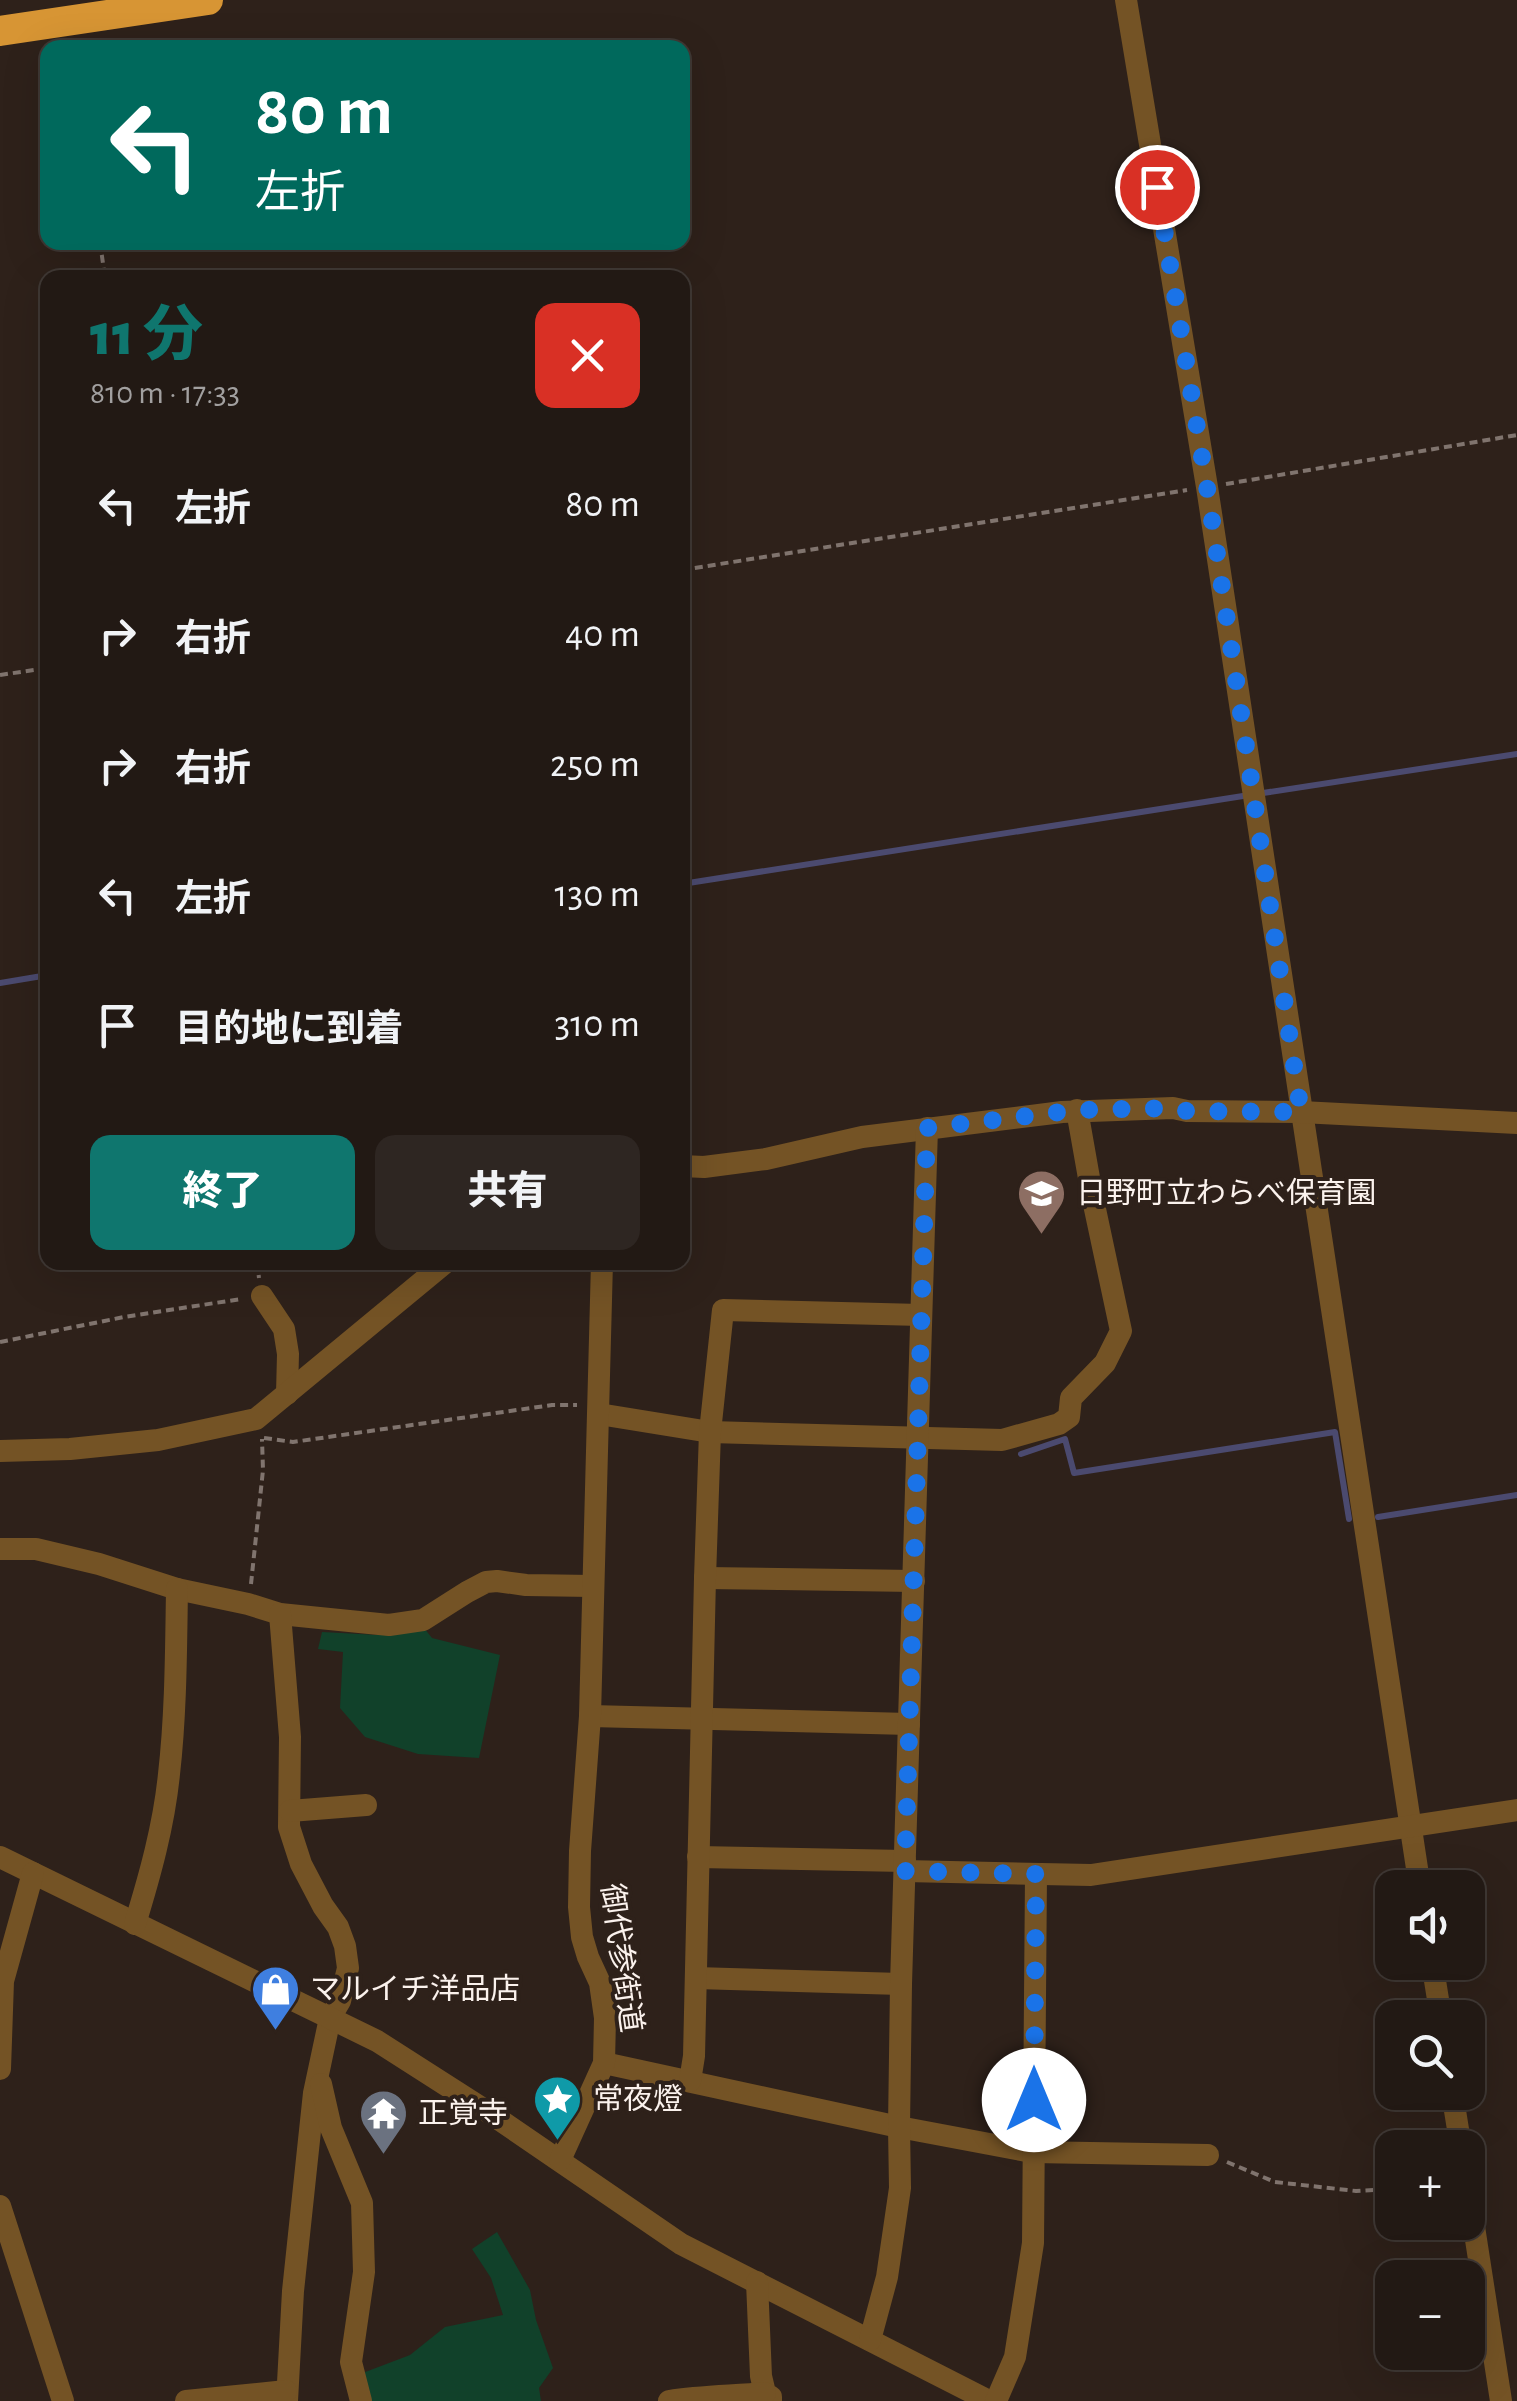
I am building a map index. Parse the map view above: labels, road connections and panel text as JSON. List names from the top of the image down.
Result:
{
  "streets": {
    "street": ["御代参街道"]
  },
  "places": {
    "school or university": ["日野町立わらべ保育園"],
    "shop": ["マルイチ洋品店"],
    "place": ["常夜燈"],
    "temple": ["正覚寺"]
  },
  "page": {
    "turn": ["80 m", "左折"],
    "heading": ["11 分", "810 m · 17:33"],
    "list": [
      {
        "name": "左折",
        "value": "80 m"
      },
      {
        "name": "右折",
        "value": "40 m"
      },
      {
        "name": "右折",
        "value": "250 m"
      },
      {
        "name": "左折",
        "value": "130 m"
      },
      {
        "name": "目的地に到着",
        "value": "310 m"
      }
    ],
    "buttons": ["終了", "共有"],
    "map_buttons": ["+", "−"]
  }
}
